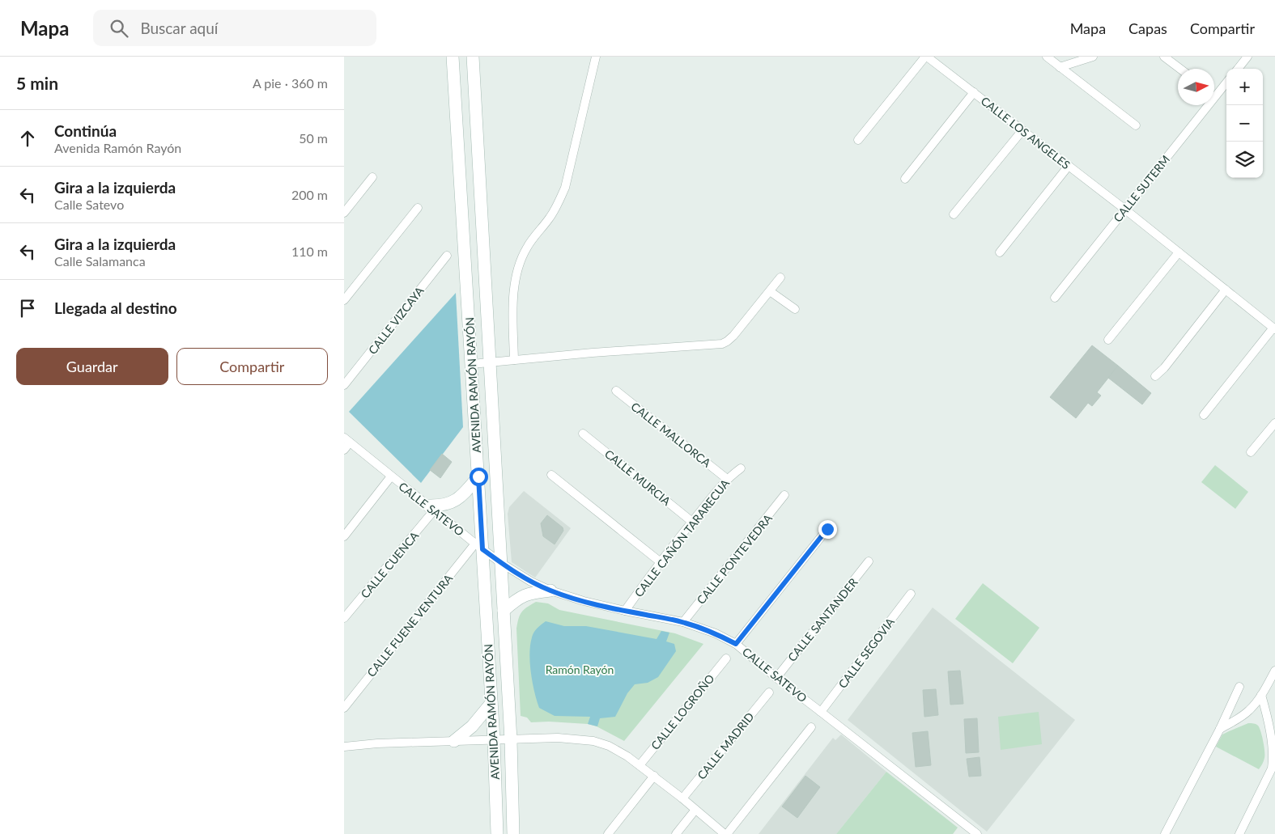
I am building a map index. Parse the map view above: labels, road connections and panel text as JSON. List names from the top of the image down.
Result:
{
  "streets": {
    "main road": ["AVENIDA RAMÓN RAYÓN"],
    "street": [
      "CALLE LOS ANGELES",
      "CALLE SUTERM",
      "CALLE VIZCAYA",
      "CALLE MALLORCA",
      "CALLE MURCIA",
      "CALLE SATEVO",
      "CALLE CAÑÓN TARARECUA",
      "CALLE PONTEVEDRA",
      "CALLE CUENCA",
      "CALLE SANTANDER",
      "CALLE FUENE VENTURA",
      "CALLE SEGOVIA",
      "CALLE LOGROÑO",
      "CALLE MADRID"
    ]
  },
  "crossings": [
    ["CALLE LOS ANGELES", "CALLE SUTERM"],
    ["AVENIDA RAMÓN RAYÓN", "CALLE SATEVO"],
    ["AVENIDA RAMÓN RAYÓN", "CALLE FUENE VENTURA"],
    ["CALLE MALLORCA", "CALLE CAÑÓN TARARECUA"],
    ["CALLE MURCIA", "CALLE CAÑÓN TARARECUA"],
    ["CALLE SATEVO", "CALLE CAÑÓN TARARECUA"],
    ["CALLE SATEVO", "CALLE PONTEVEDRA"],
    ["CALLE SATEVO", "CALLE CUENCA"],
    ["CALLE SATEVO", "CALLE SANTANDER"],
    ["CALLE SATEVO", "CALLE FUENE VENTURA"],
    ["CALLE SATEVO", "CALLE SEGOVIA"]
  ],
  "parks": ["Ramón Rayón"],
  "north": "right",
  "page": {
    "header": "Mapa",
    "search": "Buscar aquí",
    "nav": ["Mapa", "Capas", "Compartir"],
    "heading": ["5 min", "A pie · 360 m"],
    "map_buttons": ["+", "−"],
    "list": [
      ["Continúa", "Avenida Ramón Rayón", "50 m"],
      ["Gira a la izquierda", "Calle Satevo", "200 m"],
      ["Gira a la izquierda", "Calle Salamanca", "110 m"],
      "Llegada al destino"
    ],
    "buttons": ["Guardar", "Compartir"]
  }
}
